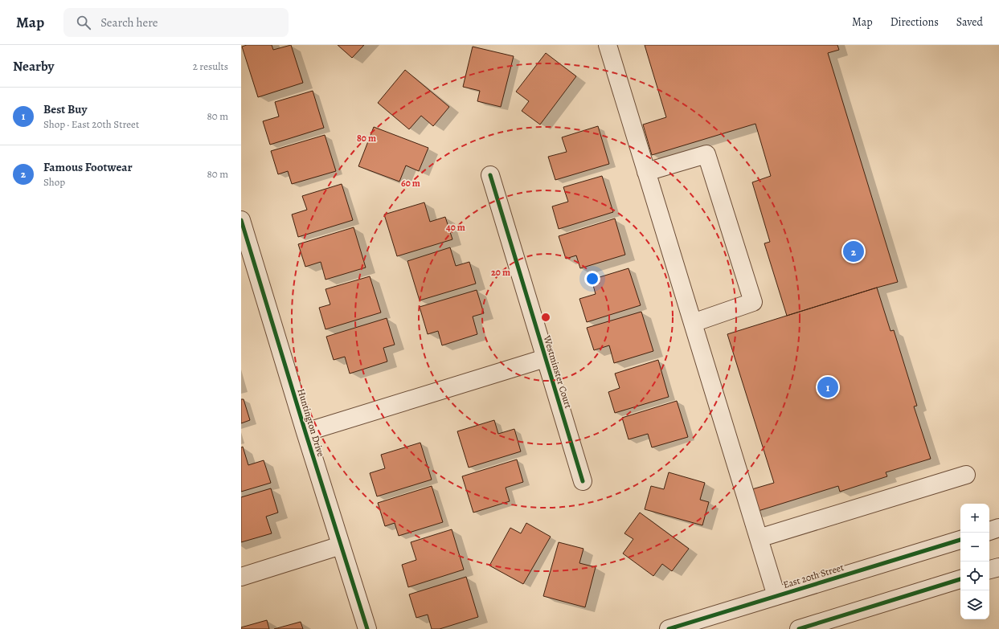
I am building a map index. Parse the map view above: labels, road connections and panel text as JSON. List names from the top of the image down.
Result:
{
  "streets": {
    "street": ["Westminster Court", "Huntington Drive", "East 20th Street"]
  },
  "crossings": [
    ["Westminster Court", "Huntington Drive"]
  ],
  "page": {
    "header": "Map",
    "search": "Search here",
    "nav": ["Map", "Directions", "Saved"],
    "heading": ["Nearby", "2 results"],
    "list": [
      {
        "mark": "1",
        "name": "Best Buy",
        "note": "Shop · East 20th Street",
        "value": "80 m"
      },
      {
        "mark": "2",
        "name": "Famous Footwear",
        "note": "Shop",
        "value": "80 m"
      }
    ],
    "pins": ["2", "1"],
    "map_buttons": ["+", "−"]
  },
  "rings": [
    "80 m",
    "60 m",
    "40 m",
    "20 m"
  ]
}
